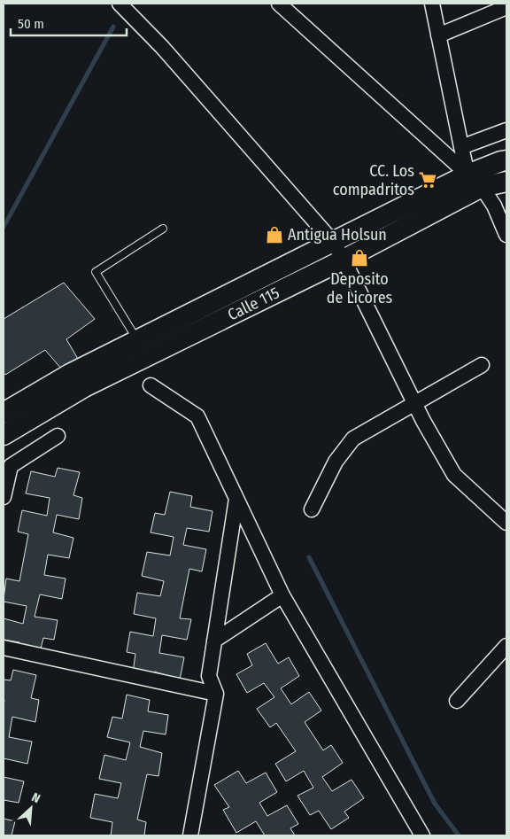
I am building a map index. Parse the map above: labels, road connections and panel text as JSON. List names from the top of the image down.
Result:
{
  "streets": {
    "main road": ["Calle 115"]
  },
  "places": {
    "supermarket": ["CC. Los compadritos"],
    "shop": ["Antigua Holsun", "Deposito de Licores"]
  },
  "scale_bar": "50 m",
  "north": "top right"
}
